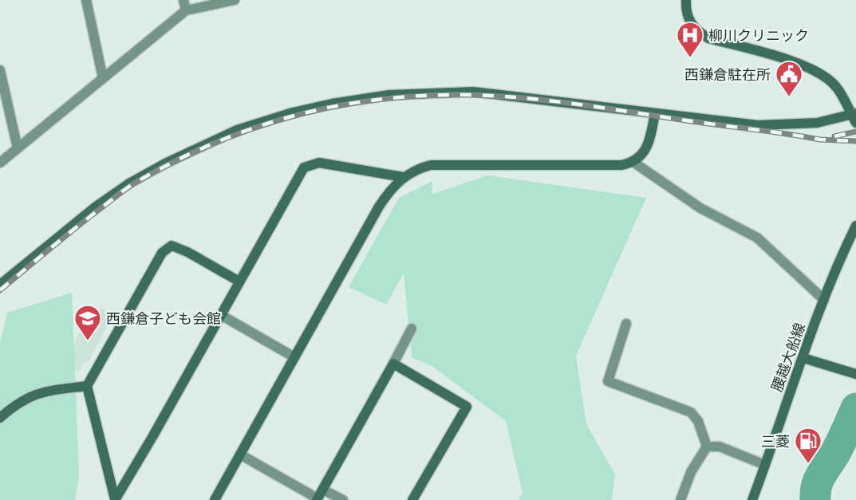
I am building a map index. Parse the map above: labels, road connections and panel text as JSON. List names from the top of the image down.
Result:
{
  "streets": {
    "street": ["腰越大船線"]
  },
  "places": {
    "hospital": ["柳川クリニック"],
    "public building": ["西鎌倉駐在所"],
    "school or university": ["西鎌倉子ども会館"],
    "fuel station": ["三菱"]
  }
}
